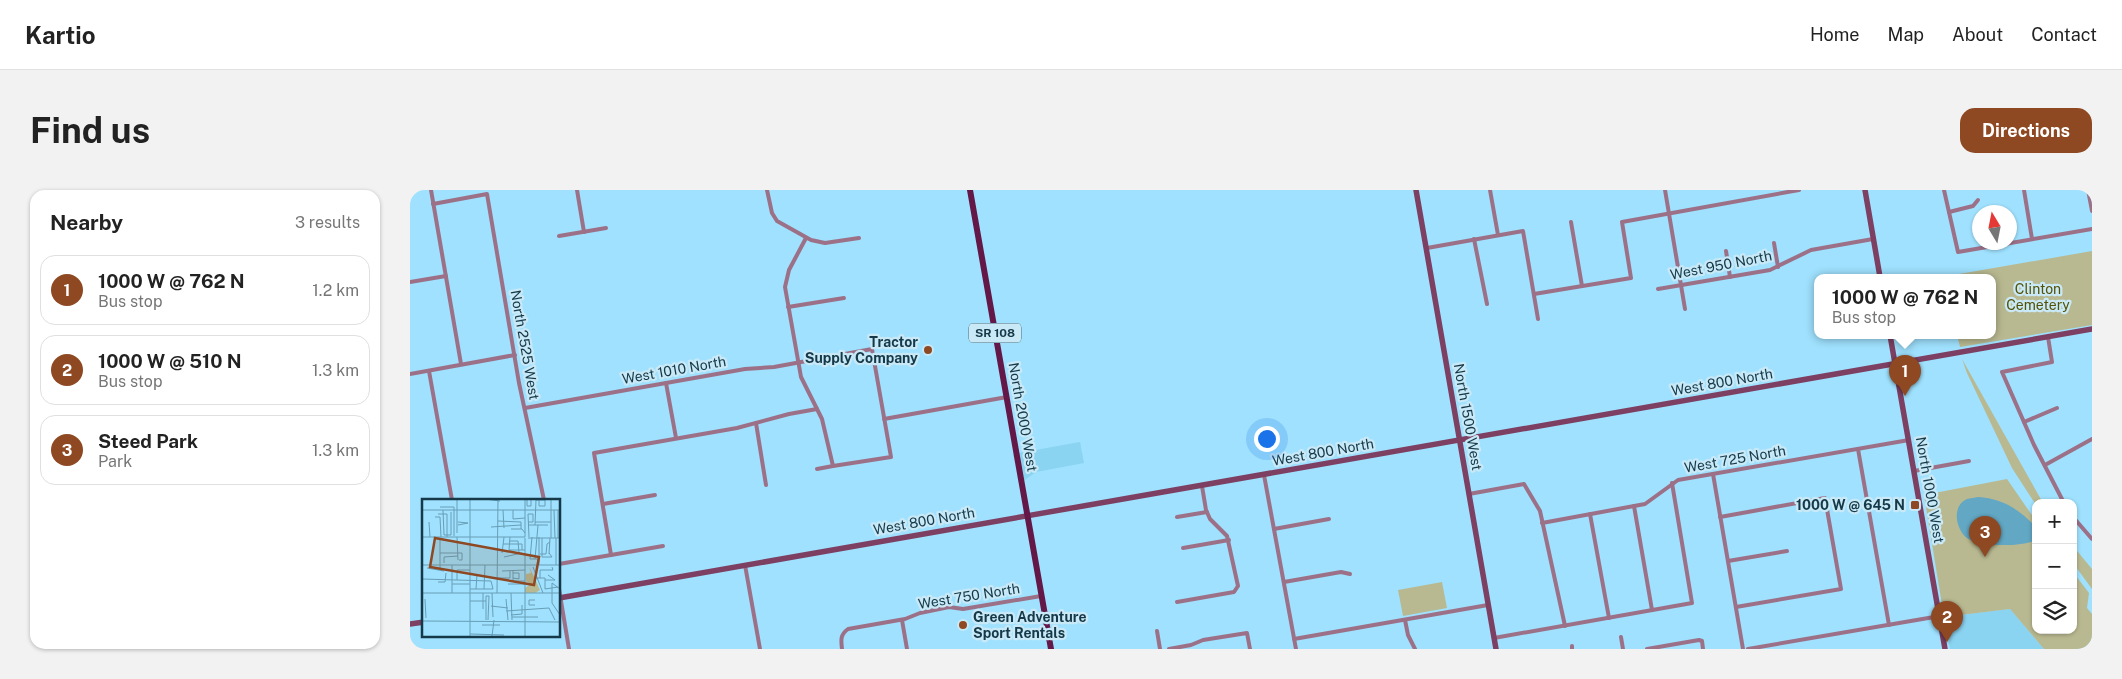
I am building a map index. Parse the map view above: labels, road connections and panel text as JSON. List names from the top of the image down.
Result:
{
  "streets": {
    "main road": ["SR 108", "North 2000 West"],
    "street": [
      "West 950 North",
      "North 2525 West",
      "West 1010 North",
      "West 800 North",
      "North 1500 West",
      "West 725 North",
      "North 1000 West",
      "West 750 North"
    ]
  },
  "crossings": [
    ["North 2525 West", "West 1010 North"],
    ["West 800 North", "North 2000 West"],
    ["West 800 North", "North 1500 West"],
    ["West 800 North", "North 1000 West"],
    ["North 2000 West", "West 750 North"],
    ["West 725 North", "North 1000 West"]
  ],
  "parks": ["Clinton Cemetery"],
  "places": {
    "other": ["Tractor Supply Company", "Green Adventure Sport Rentals"],
    "transit": ["1000 W @ 645 N"]
  },
  "north": "top",
  "page": {
    "header": "Kartio",
    "nav": [
      "Home",
      "Map",
      "About",
      "Contact"
    ],
    "buttons": "Directions",
    "title": "Find us",
    "heading": ["Nearby", "3 results"],
    "list": [
      {
        "mark": "1",
        "name": "1000 W @ 762 N",
        "note": "Bus stop",
        "value": "1.2 km"
      },
      {
        "mark": "2",
        "name": "1000 W @ 510 N",
        "note": "Bus stop",
        "value": "1.3 km"
      },
      {
        "mark": "3",
        "name": "Steed Park",
        "note": "Park",
        "value": "1.3 km"
      }
    ],
    "popup": ["1000 W @ 762 N", "Bus stop"],
    "pins": ["1", "3", "2"],
    "map_buttons": ["+", "−"]
  }
}
